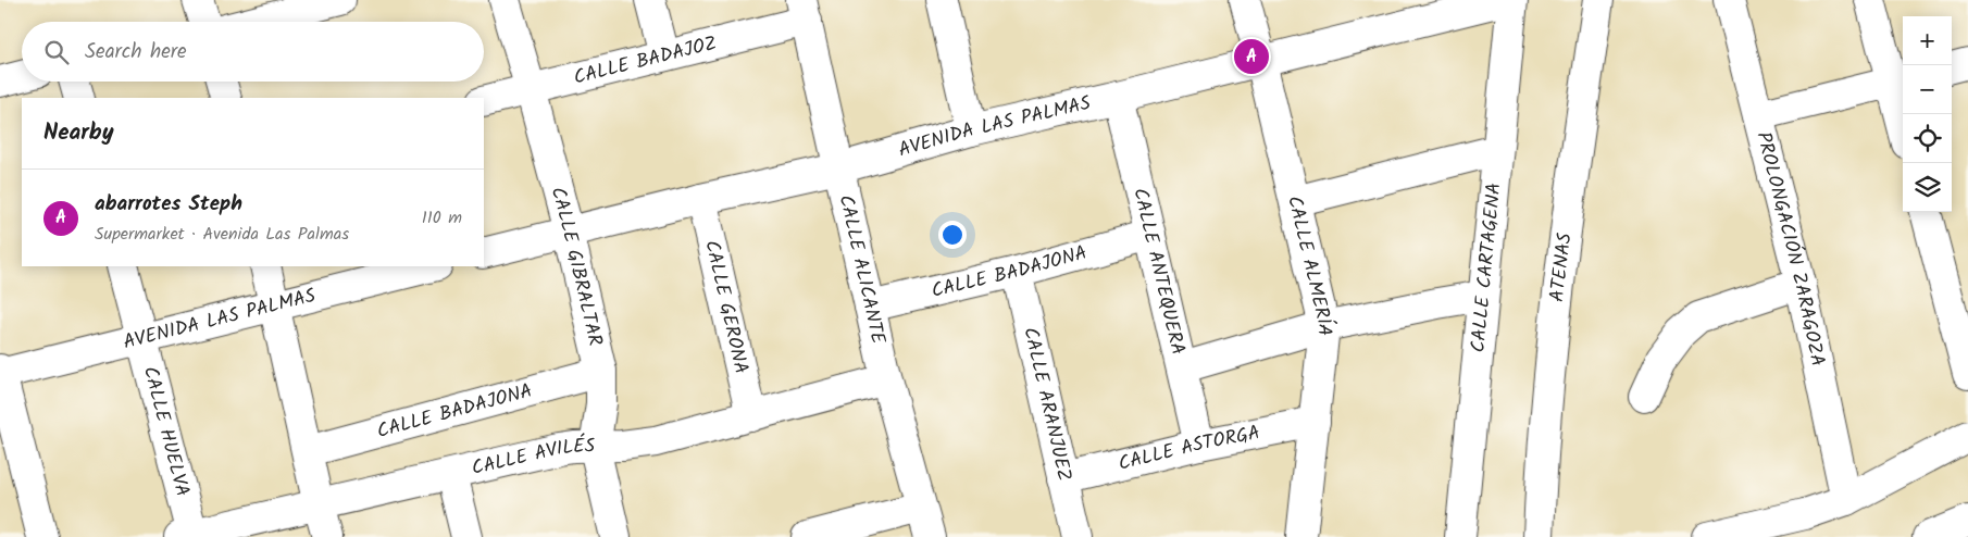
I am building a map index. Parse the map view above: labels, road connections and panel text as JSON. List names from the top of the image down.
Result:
{
  "streets": {
    "street": [
      "CALLE BADAJOZ",
      "AVENIDA LAS PALMAS",
      "PROLONGACIÓN ZARAGOZA",
      "CALLE GIBRALTAR",
      "CALLE ALMERÍA",
      "ATENAS",
      "CALLE CARTAGENA",
      "CALLE ALICANTE",
      "CALLE ANTEQUERA",
      "CALLE BADAJONA",
      "CALLE GERONA",
      "CALLE ARANJUEZ",
      "CALLE HUELVA",
      "CALLE ASTORGA",
      "CALLE AVILÉS"
    ]
  },
  "crossings": [
    ["CALLE BADAJOZ", "CALLE GIBRALTAR"],
    ["CALLE BADAJOZ", "CALLE ALICANTE"],
    ["AVENIDA LAS PALMAS", "CALLE GIBRALTAR"],
    ["AVENIDA LAS PALMAS", "CALLE ALMERÍA"],
    ["AVENIDA LAS PALMAS", "CALLE ALICANTE"],
    ["AVENIDA LAS PALMAS", "CALLE ANTEQUERA"],
    ["AVENIDA LAS PALMAS", "CALLE GERONA"],
    ["AVENIDA LAS PALMAS", "CALLE HUELVA"],
    ["CALLE GIBRALTAR", "CALLE BADAJONA"],
    ["CALLE GIBRALTAR", "CALLE AVILÉS"],
    ["CALLE ALMERÍA", "CALLE ASTORGA"],
    ["CALLE ALICANTE", "CALLE BADAJONA"],
    ["CALLE ALICANTE", "CALLE AVILÉS"],
    ["CALLE ANTEQUERA", "CALLE BADAJONA"],
    ["CALLE ANTEQUERA", "CALLE ASTORGA"],
    ["CALLE BADAJONA", "CALLE ARANJUEZ"],
    ["CALLE GERONA", "CALLE AVILÉS"],
    ["CALLE ARANJUEZ", "CALLE ASTORGA"],
    ["CALLE HUELVA", "CALLE AVILÉS"]
  ],
  "page": {
    "map_buttons": ["+", "−"],
    "search": "Search here",
    "pins": "A",
    "heading": "Nearby",
    "list": [
      {
        "mark": "A",
        "name": "abarrotes Steph",
        "note": "Supermarket · Avenida Las Palmas",
        "value": "110 m"
      }
    ]
  }
}
